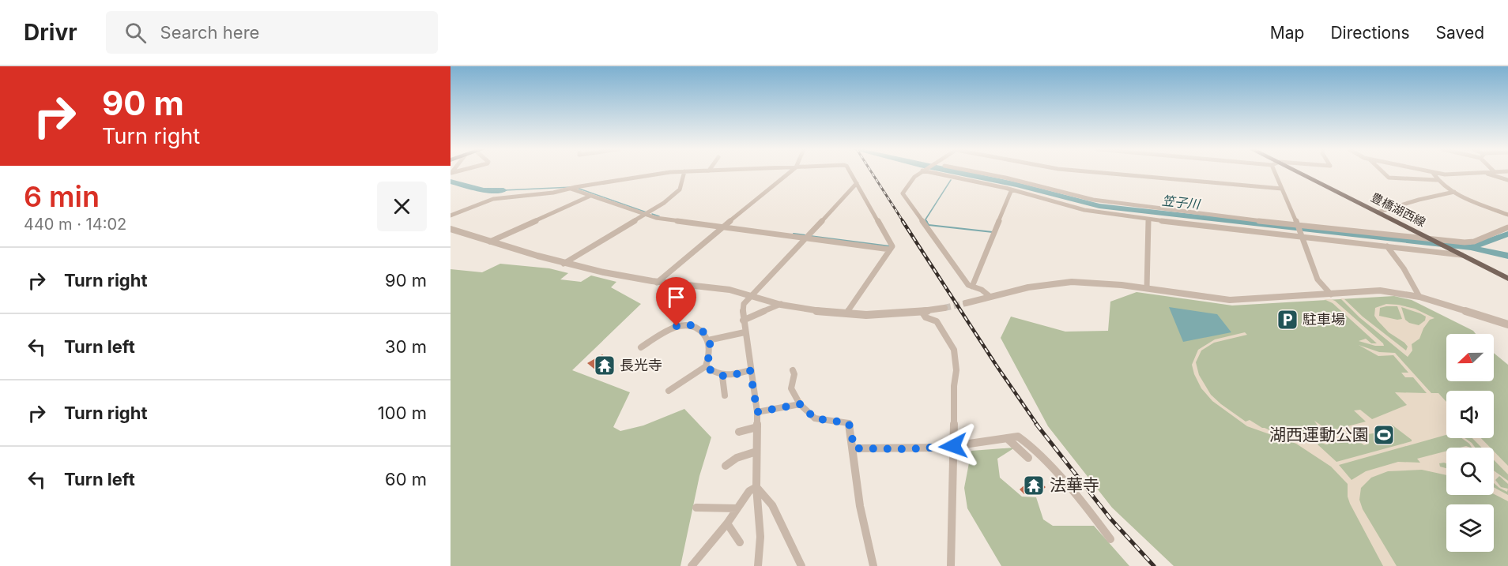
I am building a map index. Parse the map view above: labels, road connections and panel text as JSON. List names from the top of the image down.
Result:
{
  "streets": {
    "main road": ["豊橋湖西線"]
  },
  "water": ["笠子川"],
  "places": {
    "parking": ["駐車場"],
    "temple": ["長光寺", "法華寺"],
    "sports": ["湖西運動公園"]
  },
  "north": "left",
  "page": {
    "header": "Drivr",
    "search": "Search here",
    "nav": ["Map", "Directions", "Saved"],
    "turn": ["90 m", "Turn right"],
    "heading": ["6 min", "440 m · 14:02"],
    "list": [
      {
        "name": "Turn right",
        "value": "90 m"
      },
      {
        "name": "Turn left",
        "value": "30 m"
      },
      {
        "name": "Turn right",
        "value": "100 m"
      },
      {
        "name": "Turn left",
        "value": "60 m"
      }
    ]
  }
}
